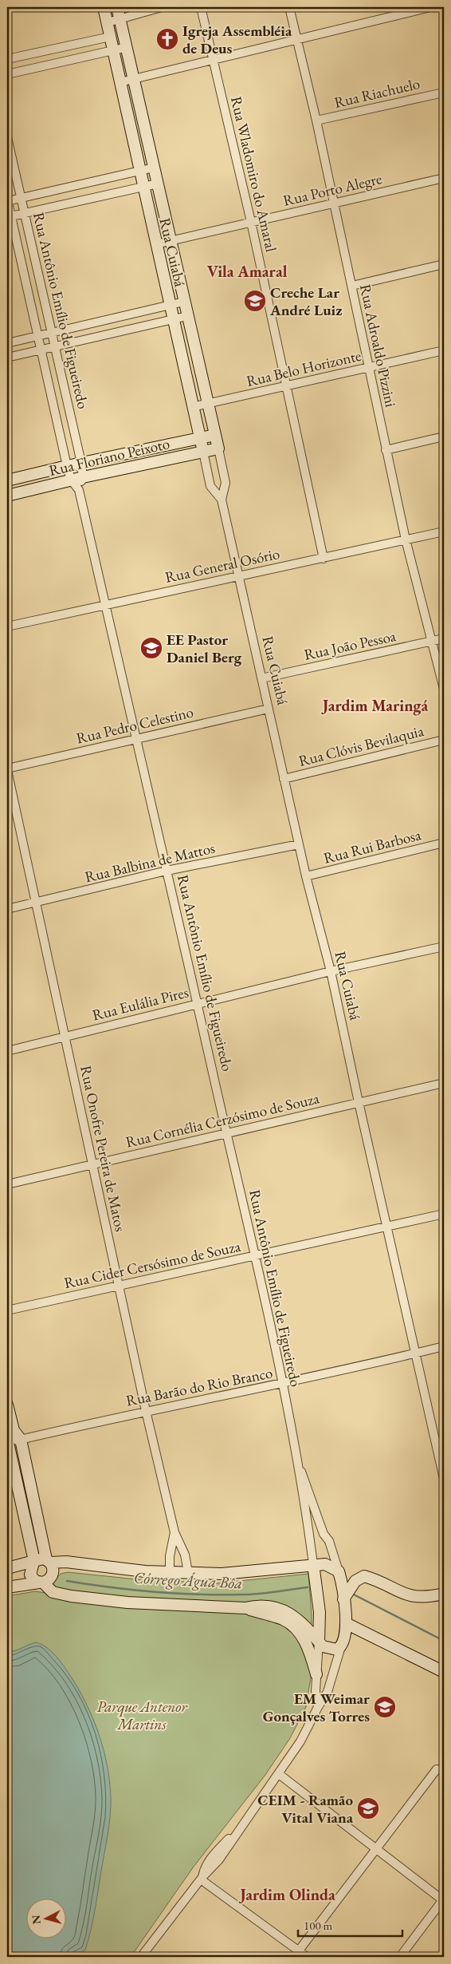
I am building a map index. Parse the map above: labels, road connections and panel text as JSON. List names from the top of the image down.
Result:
{
  "streets": {
    "street": [
      "Rua Riachuelo",
      "Rua Wladomiro do Amaral",
      "Rua Porto Alegre",
      "Rua Cuiabá",
      "Rua Antônio Emílio de Figueiredo",
      "Rua Adroaldo Pizzini",
      "Rua Belo Horizonte",
      "Rua Floriano Peixoto",
      "Rua General Osório",
      "Rua João Pessoa",
      "Rua Pedro Celestino",
      "Rua Clóvis Bevilaquia",
      "Rua Rui Barbosa",
      "Rua Balbina de Mattos",
      "Rua Eulália Pires",
      "Rua Cornélia Cerzósimo de Souza",
      "Rua Onofre Pereira de Matos",
      "Rua Cider Cersósimo de Souza",
      "Rua Barão do Rio Branco"
    ]
  },
  "crossings": [
    ["Rua Riachuelo", "Rua Adroaldo Pizzini"],
    ["Rua Wladomiro do Amaral", "Rua Porto Alegre"],
    ["Rua Wladomiro do Amaral", "Rua Belo Horizonte"],
    ["Rua Wladomiro do Amaral", "Rua General Osório"],
    ["Rua Porto Alegre", "Rua Cuiabá"],
    ["Rua Porto Alegre", "Rua Adroaldo Pizzini"],
    ["Rua Cuiabá", "Rua Belo Horizonte"],
    ["Rua Cuiabá", "Rua Floriano Peixoto"],
    ["Rua Cuiabá", "Rua General Osório"],
    ["Rua Cuiabá", "Rua João Pessoa"],
    ["Rua Cuiabá", "Rua Pedro Celestino"],
    ["Rua Cuiabá", "Rua Clóvis Bevilaquia"],
    ["Rua Cuiabá", "Rua Rui Barbosa"],
    ["Rua Cuiabá", "Rua Balbina de Mattos"],
    ["Rua Cuiabá", "Rua Eulália Pires"],
    ["Rua Cuiabá", "Rua Cornélia Cerzósimo de Souza"],
    ["Rua Cuiabá", "Rua Cider Cersósimo de Souza"],
    ["Rua Cuiabá", "Rua Barão do Rio Branco"],
    ["Rua Antônio Emílio de Figueiredo", "Rua Floriano Peixoto"],
    ["Rua Antônio Emílio de Figueiredo", "Rua General Osório"],
    ["Rua Antônio Emílio de Figueiredo", "Rua Pedro Celestino"],
    ["Rua Antônio Emílio de Figueiredo", "Rua Balbina de Mattos"],
    ["Rua Antônio Emílio de Figueiredo", "Rua Eulália Pires"],
    ["Rua Antônio Emílio de Figueiredo", "Rua Cornélia Cerzósimo de Souza"],
    ["Rua Antônio Emílio de Figueiredo", "Rua Cider Cersósimo de Souza"],
    ["Rua Antônio Emílio de Figueiredo", "Rua Barão do Rio Branco"],
    ["Rua Adroaldo Pizzini", "Rua Belo Horizonte"],
    ["Rua Adroaldo Pizzini", "Rua General Osório"],
    ["Rua Adroaldo Pizzini", "Rua João Pessoa"],
    ["Rua Pedro Celestino", "Rua Onofre Pereira de Matos"],
    ["Rua Balbina de Mattos", "Rua Onofre Pereira de Matos"],
    ["Rua Eulália Pires", "Rua Onofre Pereira de Matos"],
    ["Rua Cornélia Cerzósimo de Souza", "Rua Onofre Pereira de Matos"],
    ["Rua Onofre Pereira de Matos", "Rua Cider Cersósimo de Souza"],
    ["Rua Onofre Pereira de Matos", "Rua Barão do Rio Branco"]
  ],
  "districts": ["Vila Amaral", "Jardim Maringá", "Jardim Olinda"],
  "water": ["Córrego Água Bôa"],
  "parks": ["Parque Antenor Martins"],
  "places": {
    "church": ["Igreja Assembléia de Deus"],
    "school or university": [
      "Creche Lar André Luiz",
      "EE Pastor Daniel Berg",
      "EM Weimar Gonçalves Torres",
      "CEIM - Ramão Vital Viana"
    ]
  },
  "scale_bar": "100 m",
  "north": "left"
}
